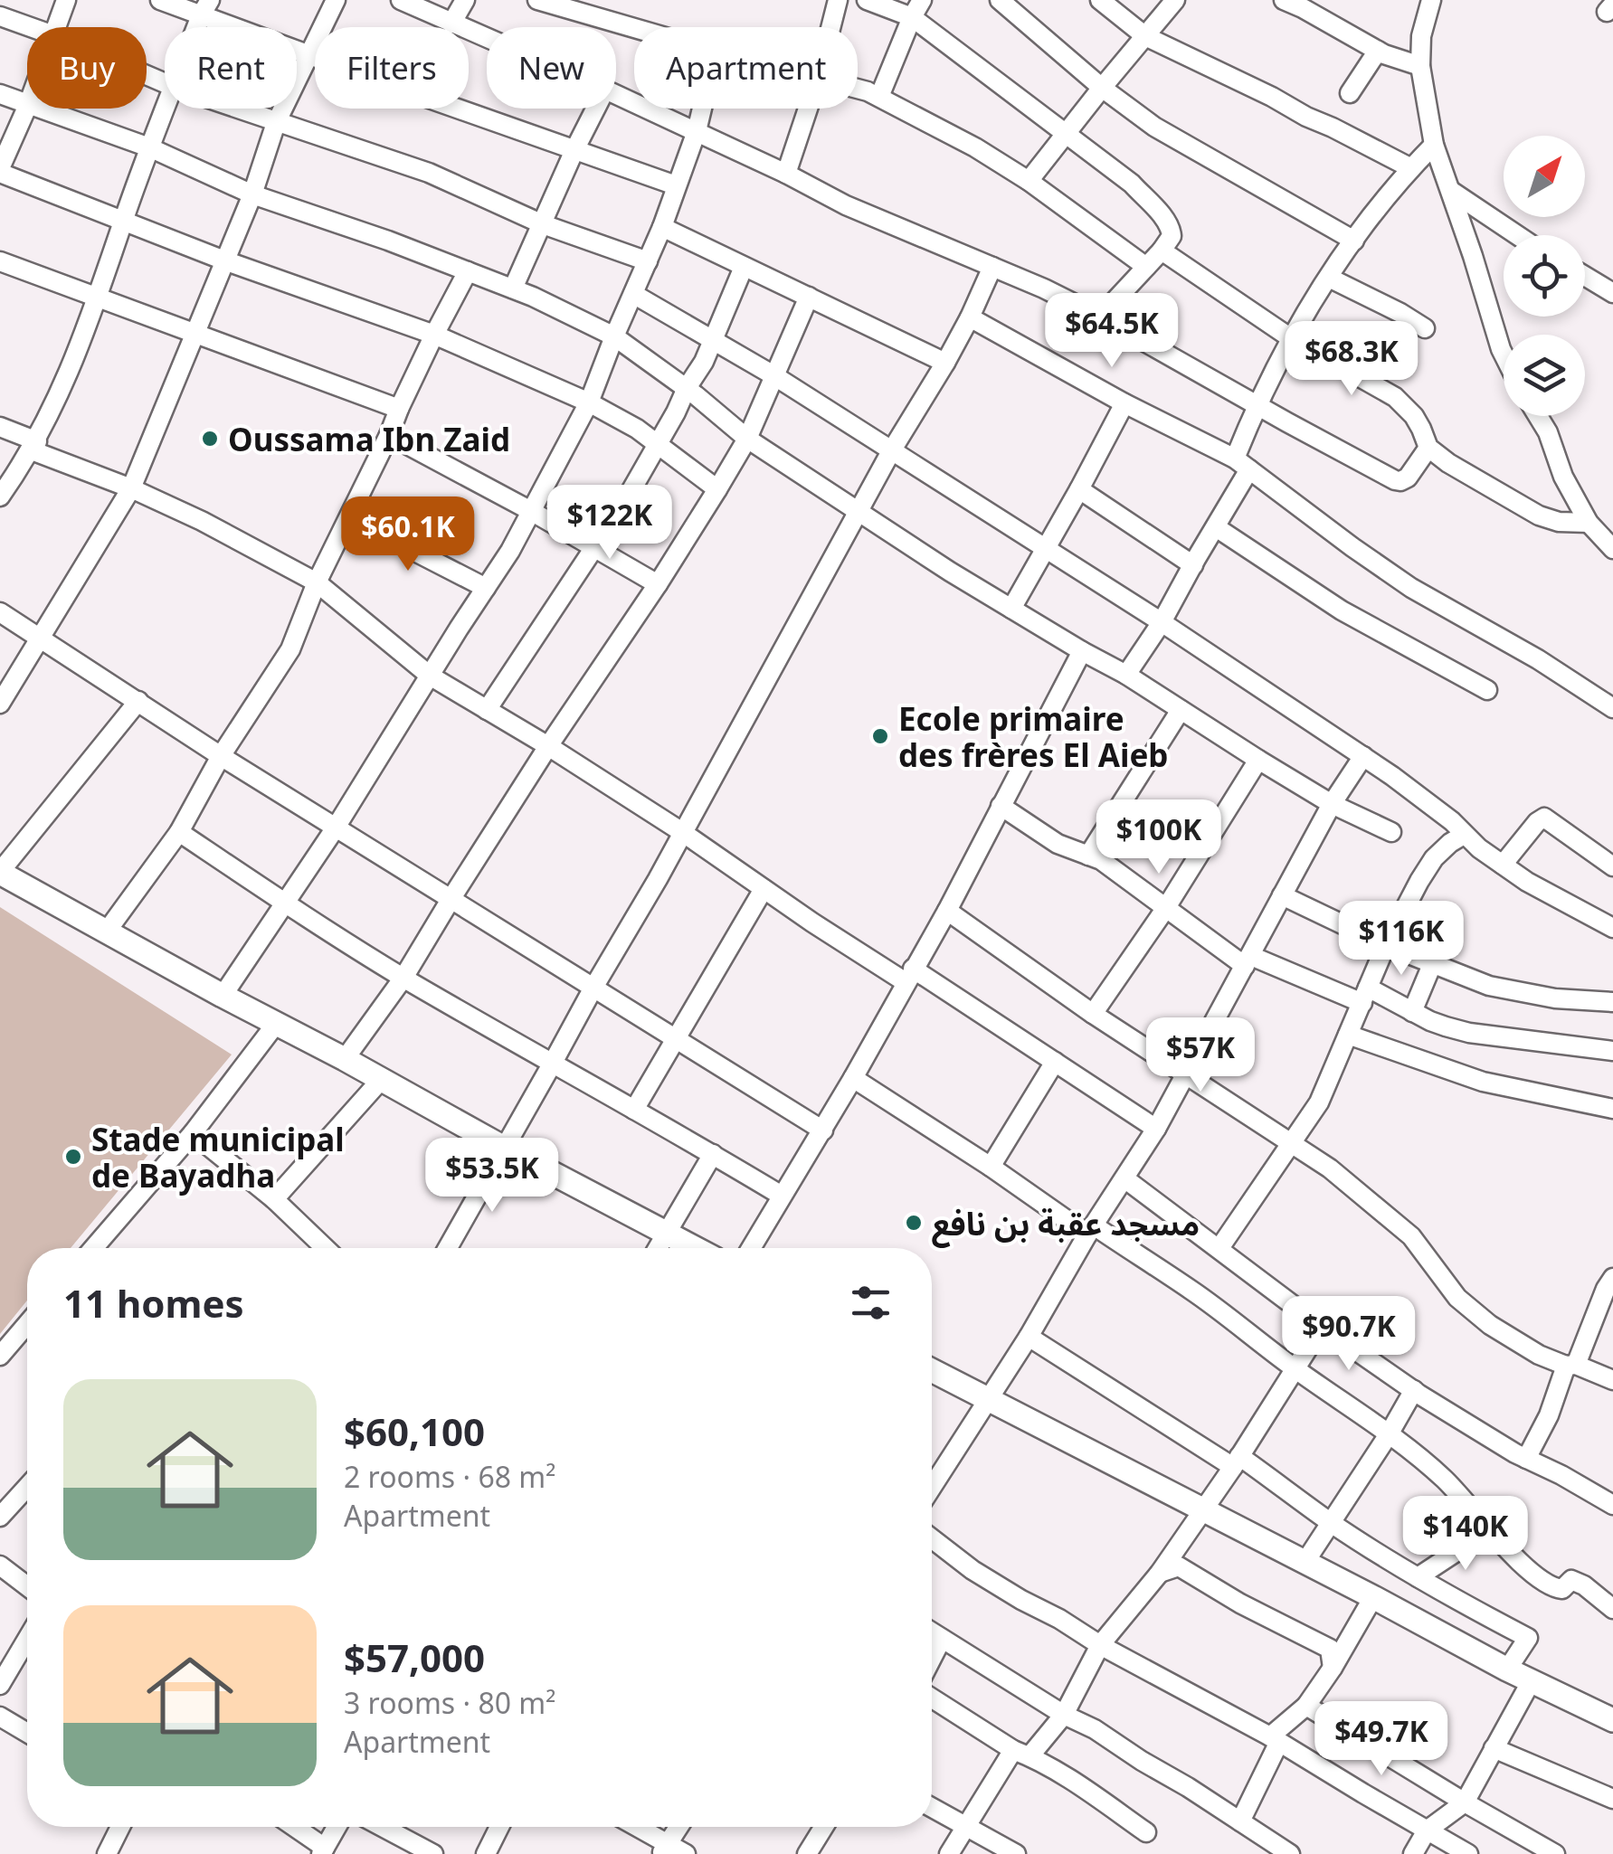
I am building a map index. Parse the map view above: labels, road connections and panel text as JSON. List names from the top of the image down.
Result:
{
  "places": [
    "Oussama Ibn Zaid",
    "Ecole primaire des frères El Aieb",
    "Stade municipal de Bayadha",
    "مسجد عقبة بن نافع"
  ],
  "north": "top right",
  "page": {
    "chip": [
      "Buy",
      "Rent",
      "Filters",
      "New",
      "Apartment"
    ],
    "price": [
      "$64.5K",
      "$68.3K",
      "$122K",
      "$60.1K",
      "$100K",
      "$116K",
      "$57K",
      "$53.5K",
      "$90.7K",
      "$140K",
      "$49.7K"
    ],
    "heading": "11 homes",
    "list": [
      {
        "name": "$60,100",
        "note": "2 rooms · 68 m² · Apartment"
      },
      {
        "name": "$57,000",
        "note": "3 rooms · 80 m² · Apartment"
      }
    ]
  }
}
